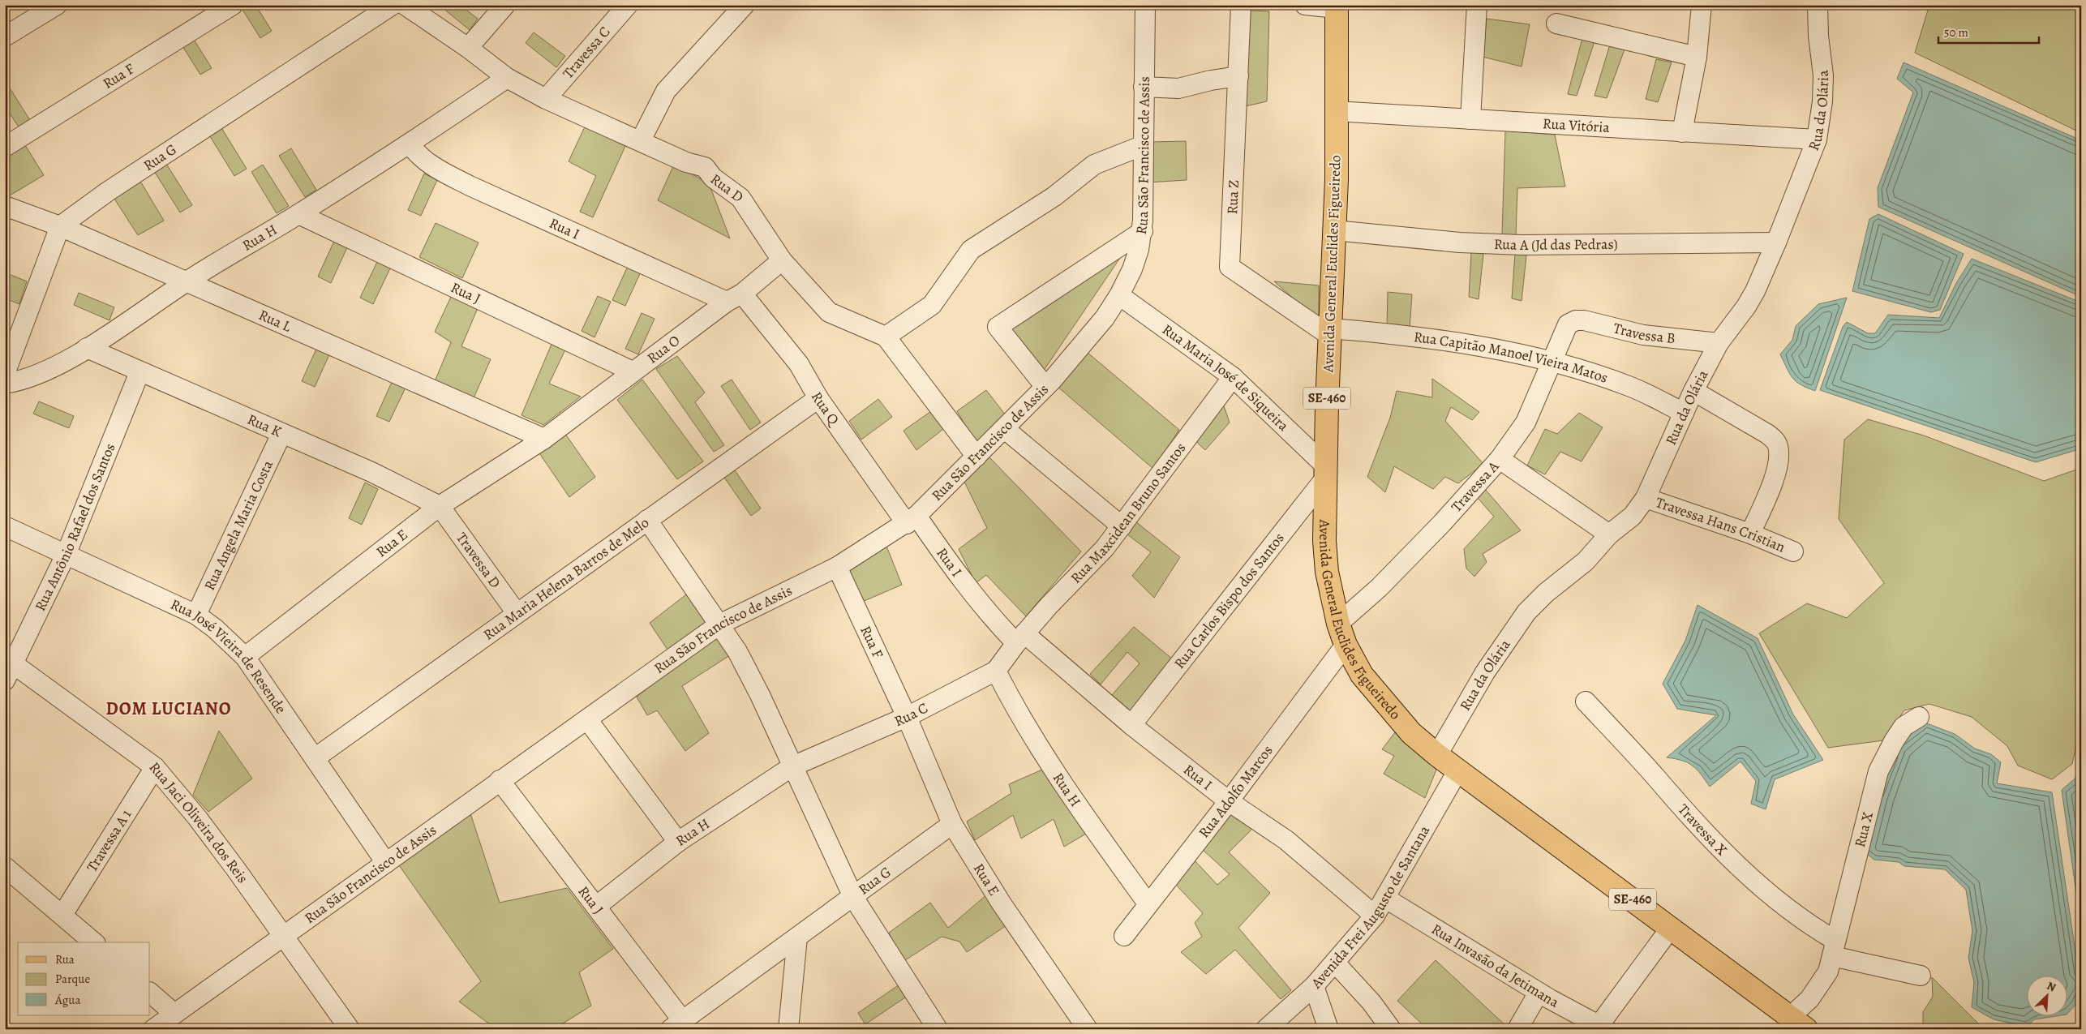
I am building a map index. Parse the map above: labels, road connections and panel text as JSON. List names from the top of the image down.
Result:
{
  "streets": {
    "main road": ["Avenida General Euclides Figueiredo", "SE-460"],
    "street": [
      "Travessa C",
      "Rua F",
      "Rua da Olária",
      "Rua Vitória",
      "Rua São Francisco de Assis",
      "Rua G",
      "Rua D",
      "Rua Z",
      "Rua I",
      "Rua H",
      "Rua A (Jd das Pedras)",
      "Rua J",
      "Rua L",
      "Travessa B",
      "Rua O",
      "Rua Capitão Manoel Vieira Matos",
      "Rua Maria José de Siqueira",
      "Rua Q",
      "Rua K",
      "Travessa A",
      "Rua Maxcidean Bruno Santos",
      "Rua Angela Maria Costa",
      "Travessa Hans Cristian",
      "Rua Antônio Rafael dos Santos",
      "Rua E",
      "Travessa D",
      "Rua Maria Helena Barros de Melo",
      "Rua Carlos Bispo dos Santos",
      "Rua José Vieira de Resende",
      "Rua C",
      "Rua Adolfo Marcos",
      "Rua Jaci Oliveira dos Reis",
      "Travessa X",
      "Rua X",
      "Travessa A 1",
      "Avenida Frei Augusto de Santana",
      "Rua Invasão da Jetimana"
    ]
  },
  "crossings": [
    ["Travessa C", "Rua D"],
    ["Rua F", "Rua São Francisco de Assis"],
    ["Rua F", "Rua E"],
    ["Rua F", "Rua C"],
    ["Rua da Olária", "Rua Vitória"],
    ["Rua da Olária", "Rua A (Jd das Pedras)"],
    ["Rua da Olária", "Avenida General Euclides Figueiredo"],
    ["Rua da Olária", "Travessa B"],
    ["Rua da Olária", "Rua Capitão Manoel Vieira Matos"],
    ["Rua da Olária", "Travessa Hans Cristian"],
    ["Rua Vitória", "Avenida General Euclides Figueiredo"],
    ["Rua São Francisco de Assis", "Rua D"],
    ["Rua São Francisco de Assis", "Rua I"],
    ["Rua São Francisco de Assis", "Rua J"],
    ["Rua São Francisco de Assis", "Rua Maria José de Siqueira"],
    ["Rua São Francisco de Assis", "Rua Q"],
    ["Rua São Francisco de Assis", "Rua José Vieira de Resende"],
    ["Rua São Francisco de Assis", "Rua Jaci Oliveira dos Reis"],
    ["Rua G", "Rua J"],
    ["Rua G", "Rua L"],
    ["Rua G", "Rua E"],
    ["Rua D", "Rua H"],
    ["Rua D", "Rua O"],
    ["Rua Z", "Avenida General Euclides Figueiredo"],
    ["Rua Z", "Rua Capitão Manoel Vieira Matos"],
    ["Rua I", "Rua H"],
    ["Rua I", "Rua O"],
    ["Rua I", "Rua Q"],
    ["Rua I", "Rua Maxcidean Bruno Santos"],
    ["Rua I", "Rua Carlos Bispo dos Santos"],
    ["Rua I", "Rua C"],
    ["Rua I", "Rua Adolfo Marcos"],
    ["Rua I", "Avenida Frei Augusto de Santana"],
    ["Rua H", "Rua J"],
    ["Rua H", "Rua L"],
    ["Rua H", "Rua K"],
    ["Rua H", "Rua C"],
    ["Rua H", "Rua Adolfo Marcos"],
    ["Rua A (Jd das Pedras)", "Avenida General Euclides Figueiredo"],
    ["Avenida General Euclides Figueiredo", "Rua Capitão Manoel Vieira Matos"],
    ["Avenida General Euclides Figueiredo", "Rua Maria José de Siqueira"],
    ["Avenida General Euclides Figueiredo", "Travessa A"],
    ["Avenida General Euclides Figueiredo", "Rua Carlos Bispo dos Santos"],
    ["Avenida General Euclides Figueiredo", "Rua Adolfo Marcos"],
    ["Avenida General Euclides Figueiredo", "Rua X"],
    ["Avenida General Euclides Figueiredo", "Avenida Frei Augusto de Santana"],
    ["Rua J", "Rua O"],
    ["Rua L", "Rua O"],
    ["Rua L", "Rua E"],
    ["Travessa B", "Travessa A"],
    ["Rua O", "Rua Q"],
    ["Rua O", "Rua E"],
    ["Rua Capitão Manoel Vieira Matos", "Travessa A"],
    ["Rua Maria José de Siqueira", "Rua Maxcidean Bruno Santos"],
    ["Rua Maria José de Siqueira", "Rua Carlos Bispo dos Santos"],
    ["Rua Q", "Rua Maria Helena Barros de Melo"],
    ["Rua K", "Rua Angela Maria Costa"],
    ["Rua K", "Rua Antônio Rafael dos Santos"],
    ["Rua K", "Rua E"],
    ["Rua K", "Travessa D"],
    ["Rua Maxcidean Bruno Santos", "Rua C"],
    ["Rua Angela Maria Costa", "Rua José Vieira de Resende"],
    ["Rua Antônio Rafael dos Santos", "Rua José Vieira de Resende"],
    ["Rua Antônio Rafael dos Santos", "Rua Jaci Oliveira dos Reis"],
    ["Rua E", "Travessa D"],
    ["Rua E", "Rua José Vieira de Resende"],
    ["Rua E", "Rua C"],
    ["Travessa D", "Rua Maria Helena Barros de Melo"],
    ["Rua Maria Helena Barros de Melo", "Rua José Vieira de Resende"],
    ["Rua Jaci Oliveira dos Reis", "Travessa A 1"],
    ["Travessa X", "Rua X"],
    ["Avenida Frei Augusto de Santana", "Rua Invasão da Jetimana"]
  ],
  "districts": ["DOM LUCIANO"],
  "legend": ["Rua", "Parque", "Água"],
  "scale_bar": "50 m",
  "north": "top right"
}
